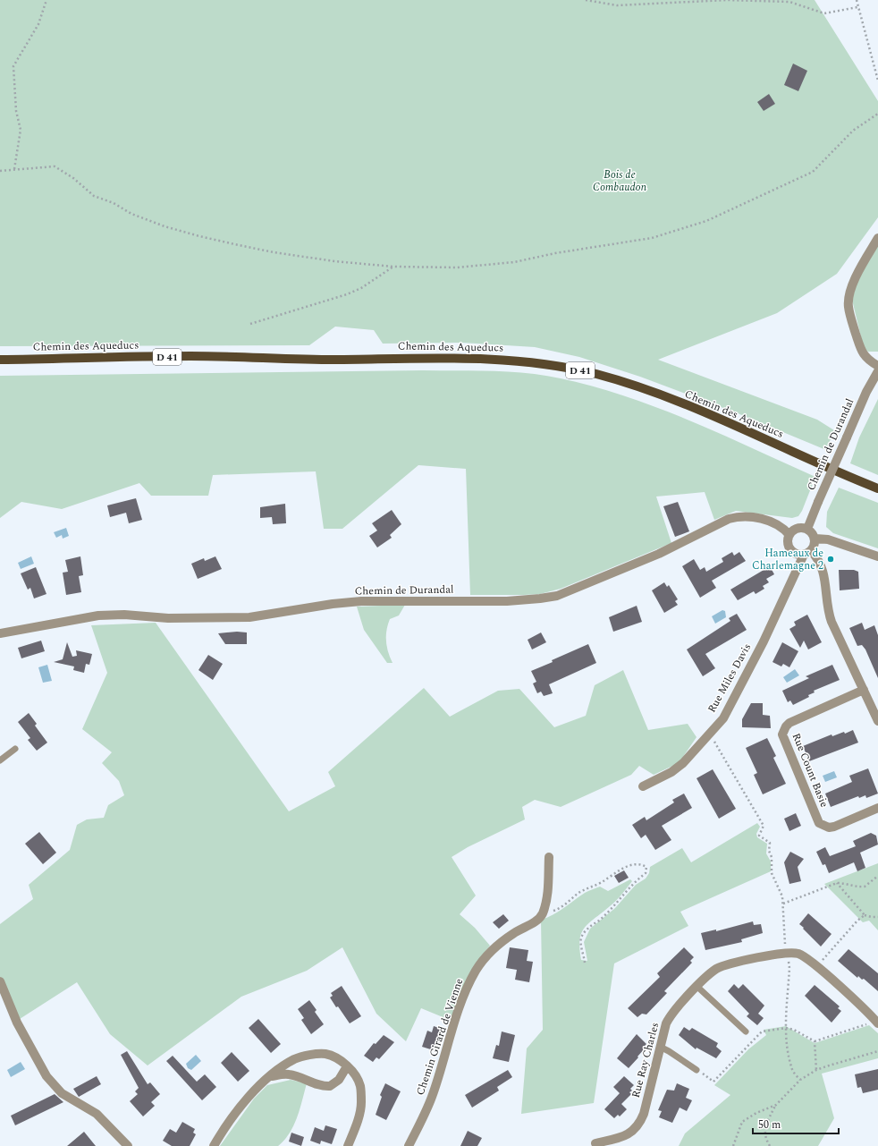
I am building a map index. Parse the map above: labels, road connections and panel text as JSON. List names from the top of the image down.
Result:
{
  "streets": {
    "main road": ["Chemin des Aqueducs", "D 41"],
    "street": [
      "Chemin de Durandal",
      "Rue Miles Davis",
      "Rue Count Basie",
      "Chemin Girard de Vienne",
      "Rue Ray Charles"
    ]
  },
  "crossings": [
    ["Chemin de Durandal", "Rue Miles Davis"]
  ],
  "parks": ["Bois de Combaudon"],
  "places": ["Hameaux de Charlemagne 2"],
  "scale_bar": "50 m"
}
